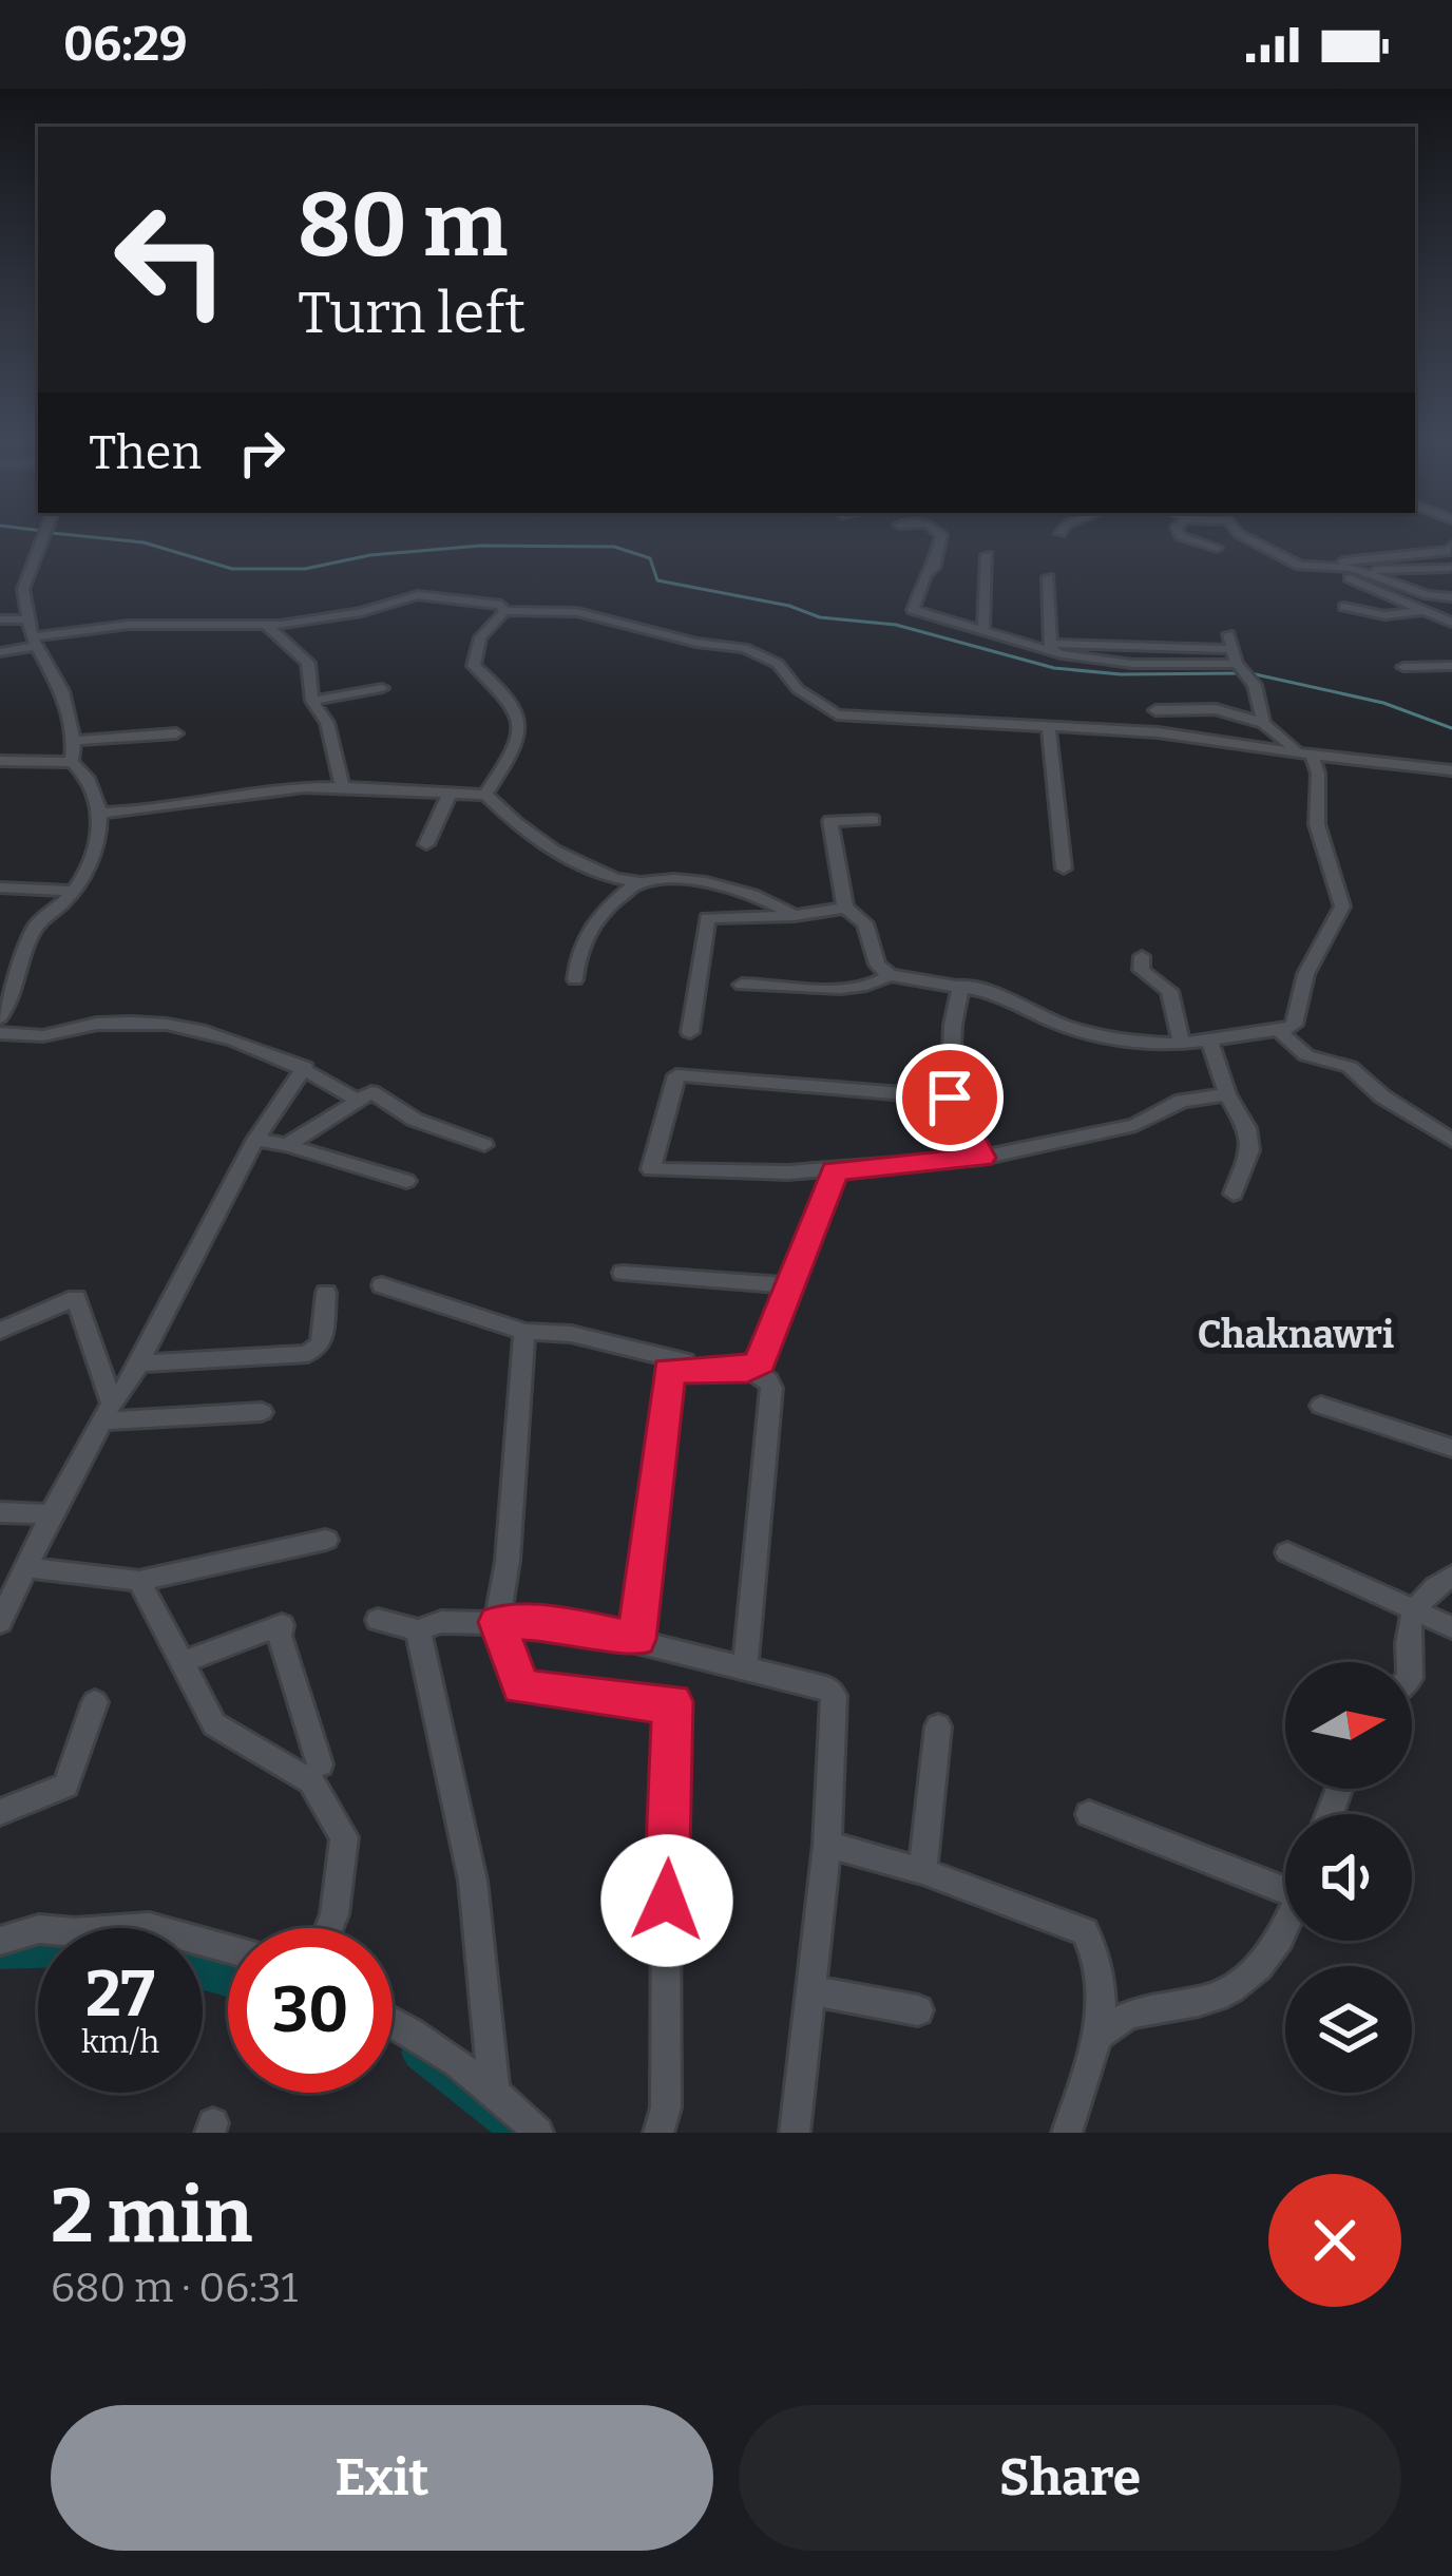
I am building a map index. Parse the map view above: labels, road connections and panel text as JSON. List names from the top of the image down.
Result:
{
  "districts": ["Chaknawri"],
  "north": "right",
  "page": {
    "status": "06:29",
    "turn": ["80 m", "Turn left"],
    "then": "Then",
    "speed": "27 km/h",
    "limit": "30",
    "heading": ["2 min", "680 m · 06:31"],
    "buttons": ["Exit", "Share"]
  }
}
